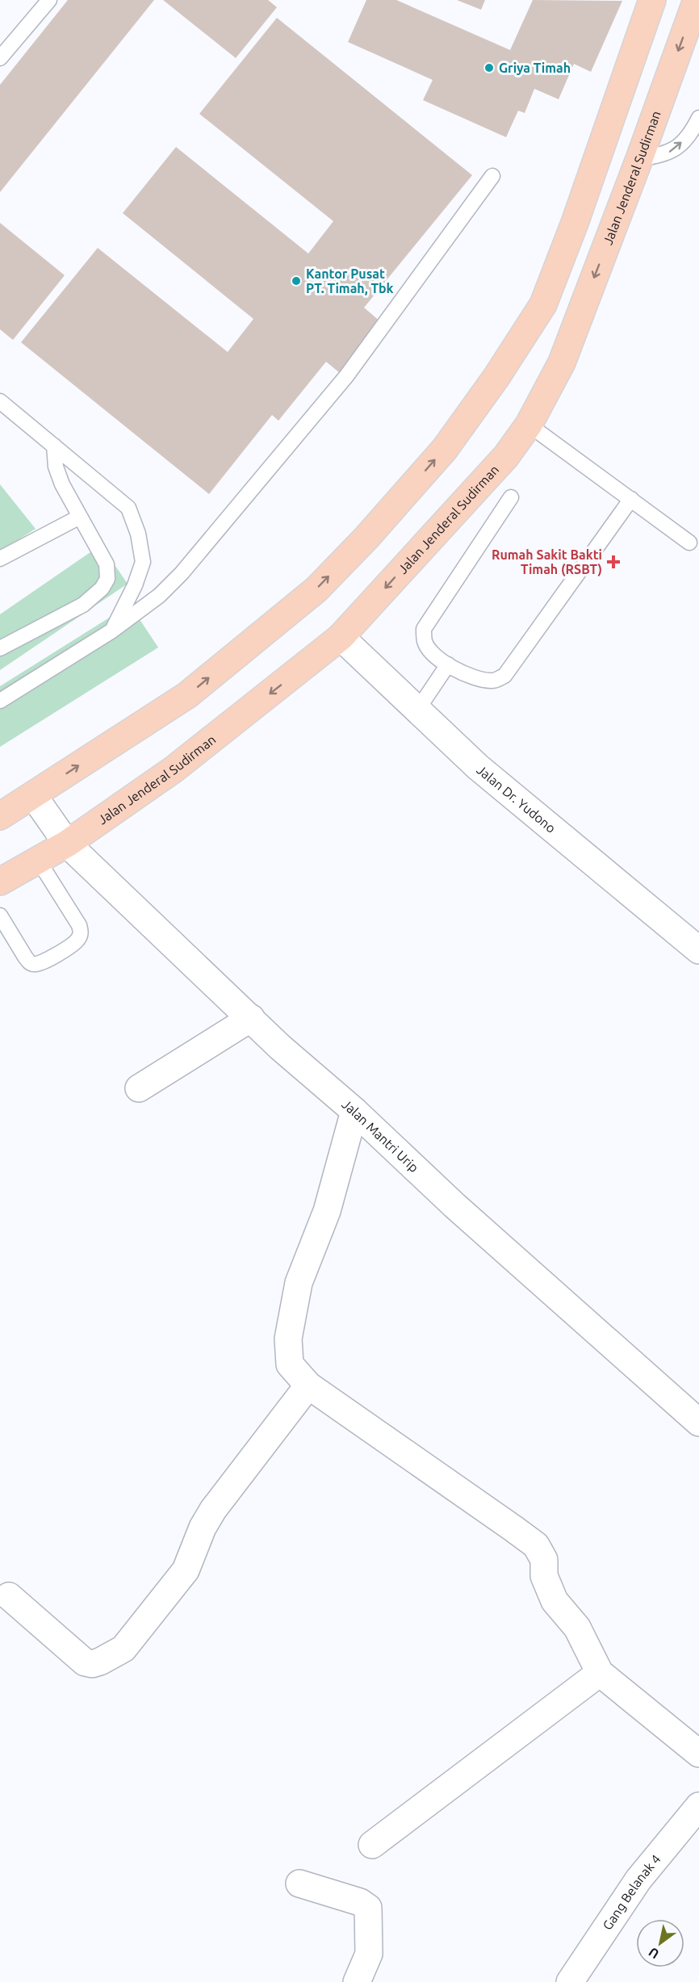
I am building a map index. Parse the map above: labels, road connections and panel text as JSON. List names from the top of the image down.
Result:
{
  "streets": {
    "highway": ["Jalan Jenderal Sudirman"],
    "street": ["Jalan Dr. Yudono", "Jalan Mantri Urip", "Gang Belanak 4"]
  },
  "crossings": [
    ["Jalan Jenderal Sudirman", "Jalan Dr. Yudono"],
    ["Jalan Jenderal Sudirman", "Jalan Mantri Urip"]
  ],
  "places": {
    "other": ["Griya Timah", "Kantor Pusat PT. Timah, Tbk"],
    "health": ["Rumah Sakit Bakti Timah (RSBT)"]
  },
  "north": "bottom left"
}
